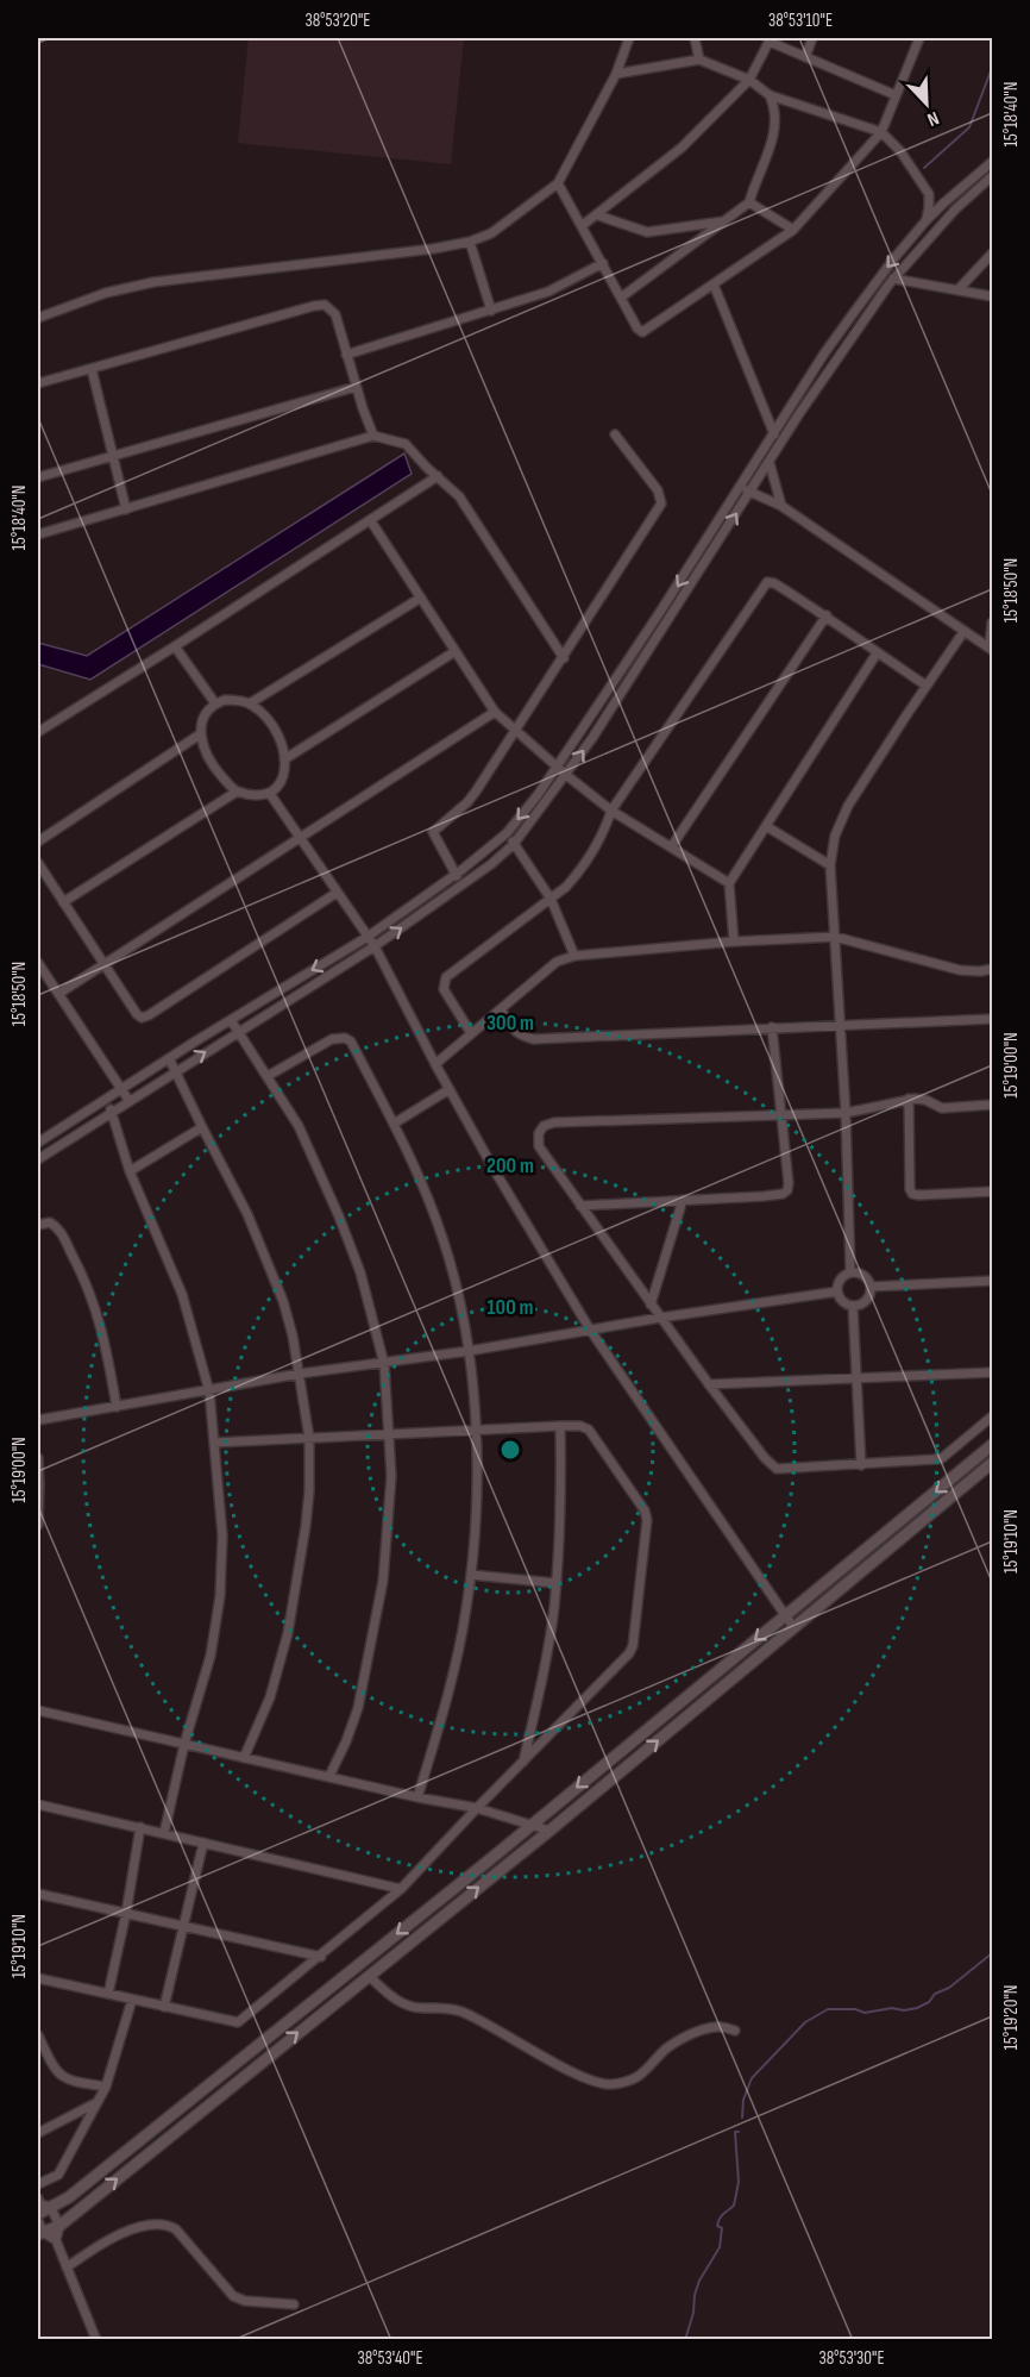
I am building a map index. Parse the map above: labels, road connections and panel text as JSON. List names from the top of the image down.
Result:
{
  "north": "bottom right",
  "coordinates": [
    "38°53'20\"E",
    "38°53'10\"E",
    "15°18'40\"N",
    "15°18'50\"N",
    "15°19'00\"N",
    "15°19'10\"N",
    "15°19'20\"N",
    "38°53'40\"E",
    "38°53'30\"E"
  ],
  "rings": ["300 m", "200 m", "100 m"]
}
